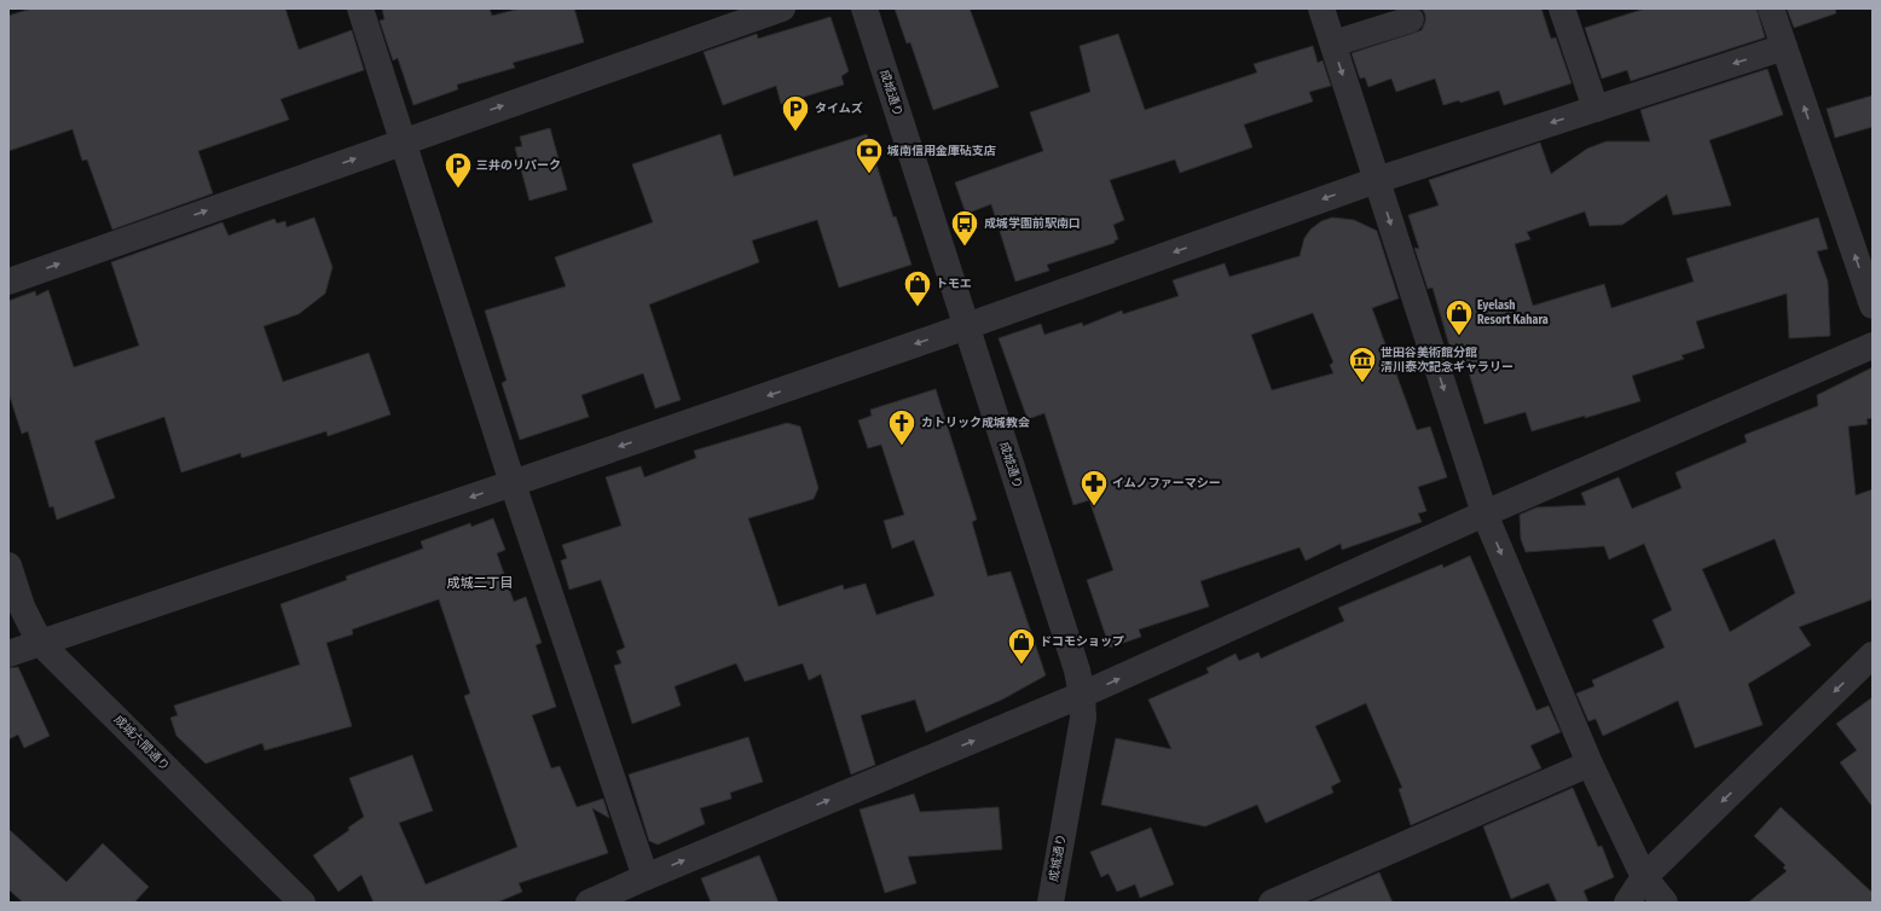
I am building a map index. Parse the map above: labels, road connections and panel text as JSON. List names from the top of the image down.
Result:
{
  "streets": {
    "street": ["成城通り", "成城六間通り"]
  },
  "districts": ["成城二丁目"],
  "places": {
    "parking": ["タイムズ", "三井のリパーク"],
    "bank": ["城南信用金庫砧支店"],
    "bus stop": ["成城学園前駅南口"],
    "shop": ["トモエ", "Eyelash Resort Kahara", "ドコモショップ"],
    "museum": ["世田谷美術館分館 清川泰次記念ギャラリー"],
    "church": ["カトリック成城教会"],
    "pharmacy": ["イムノファーマシー"]
  }
}
